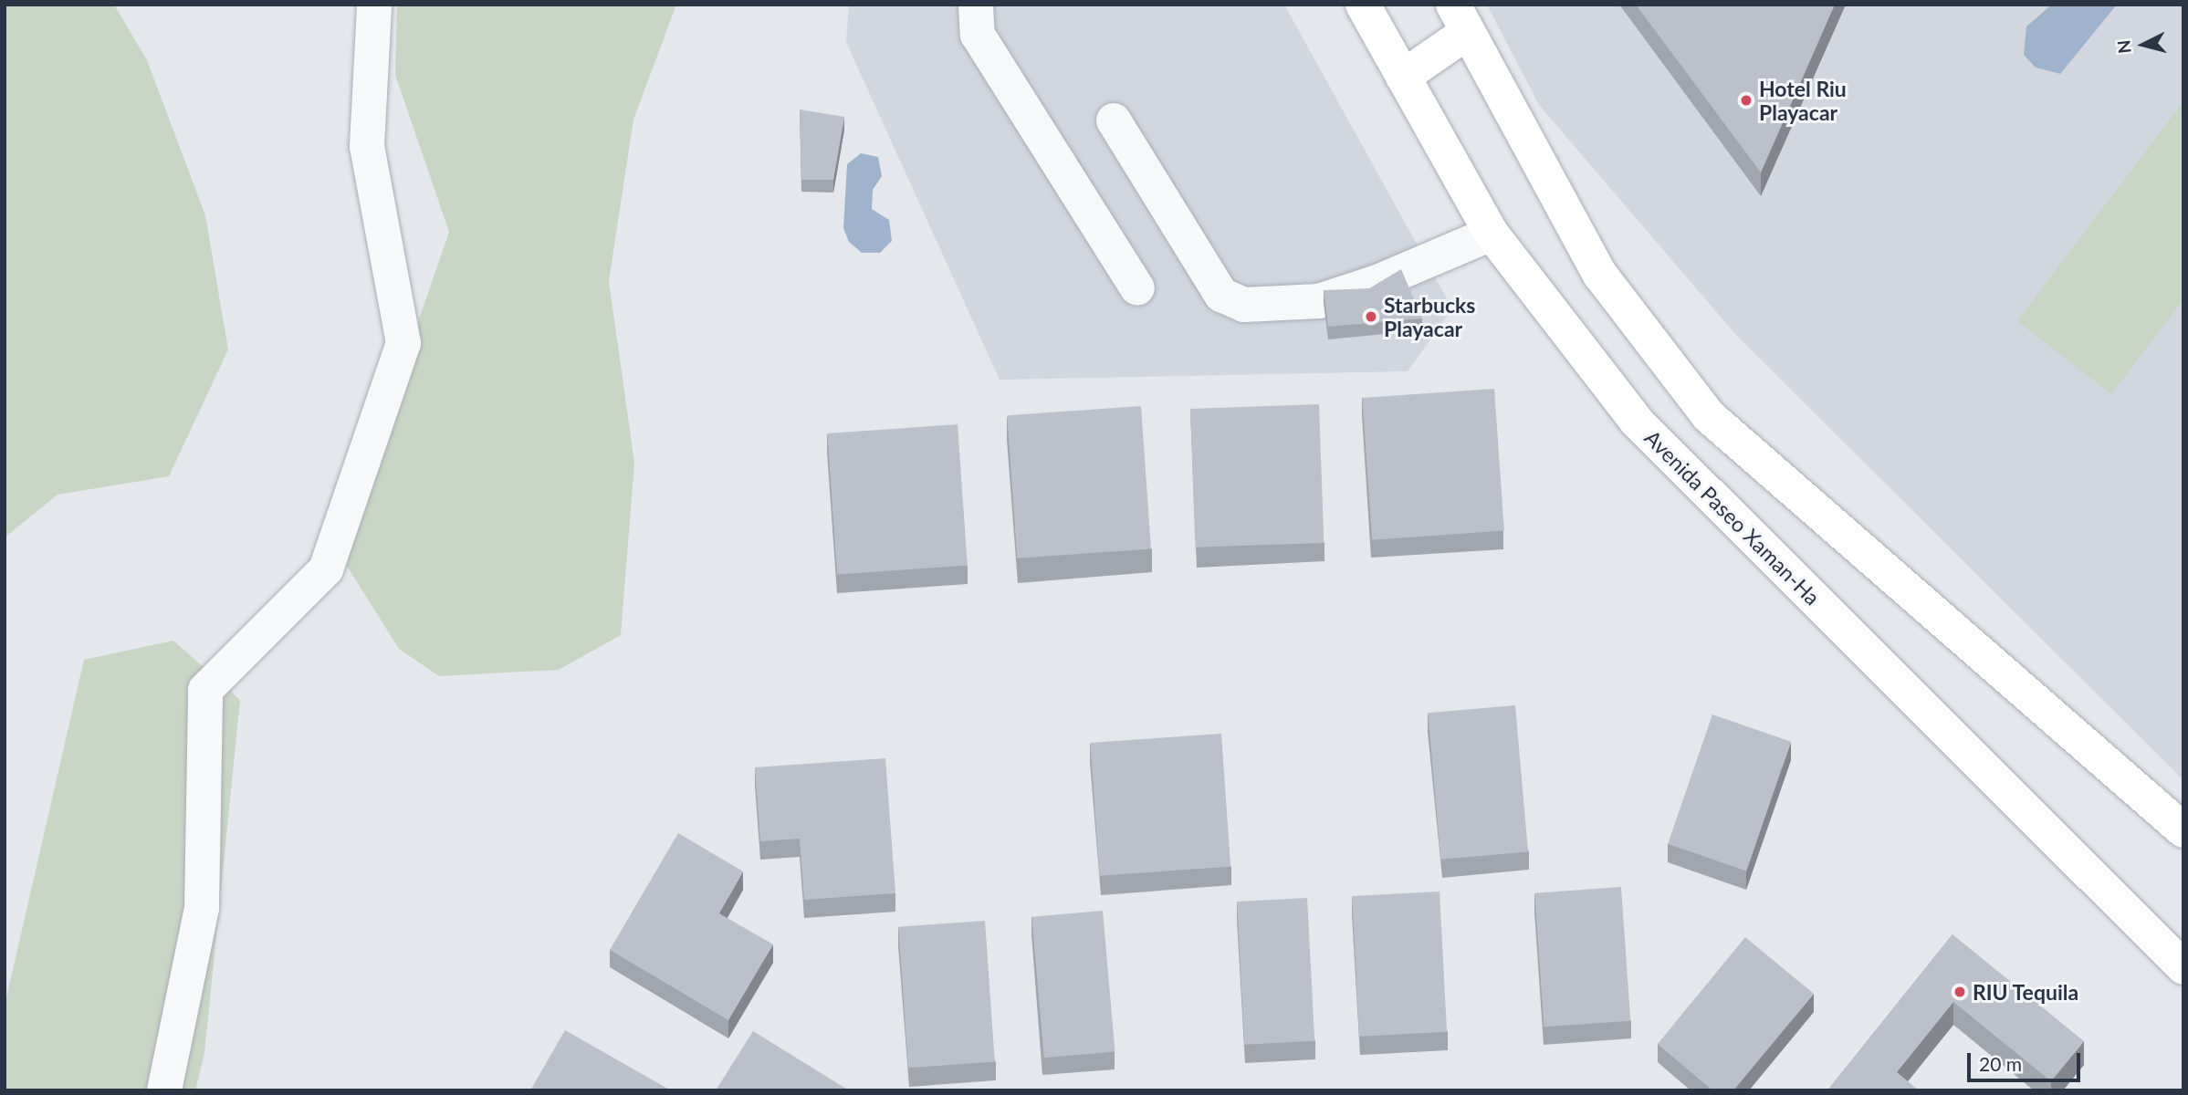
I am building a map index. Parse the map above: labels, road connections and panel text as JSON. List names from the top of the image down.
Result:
{
  "streets": {
    "main road": ["Avenida Paseo Xaman-Ha"]
  },
  "places": ["Hotel Riu Playacar", "Starbucks Playacar", "RIU Tequila"],
  "scale_bar": "20 m",
  "north": "left"
}
